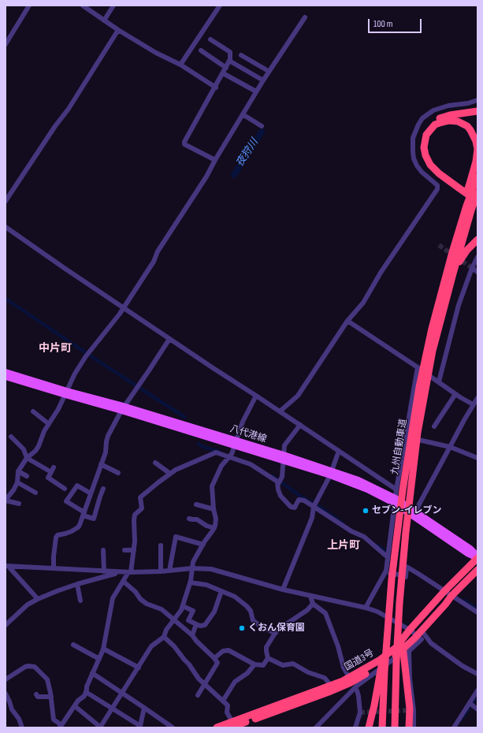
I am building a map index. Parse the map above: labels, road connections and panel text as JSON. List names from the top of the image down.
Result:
{
  "streets": {
    "highway": ["九州自動車道", "国道3号"],
    "main road": ["八代港線"]
  },
  "crossings": [
    ["八代港線", "国道3号"]
  ],
  "districts": ["中片町", "上片町"],
  "water": ["夜狩川"],
  "places": ["セブン-イレブン", "くおん保育園"],
  "scale_bar": "100 m"
}
